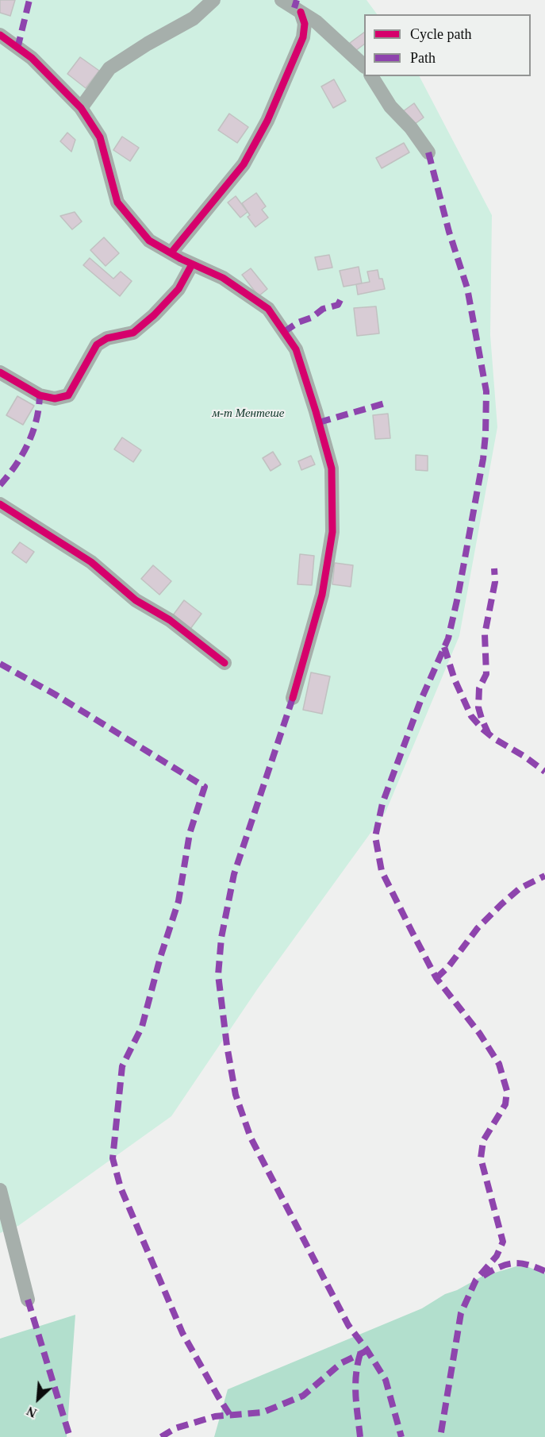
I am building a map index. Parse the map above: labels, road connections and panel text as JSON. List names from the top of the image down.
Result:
{
  "parks": ["м-т Ментeше"],
  "legend": ["Cycle path", "Path"],
  "north": "bottom left"
}
